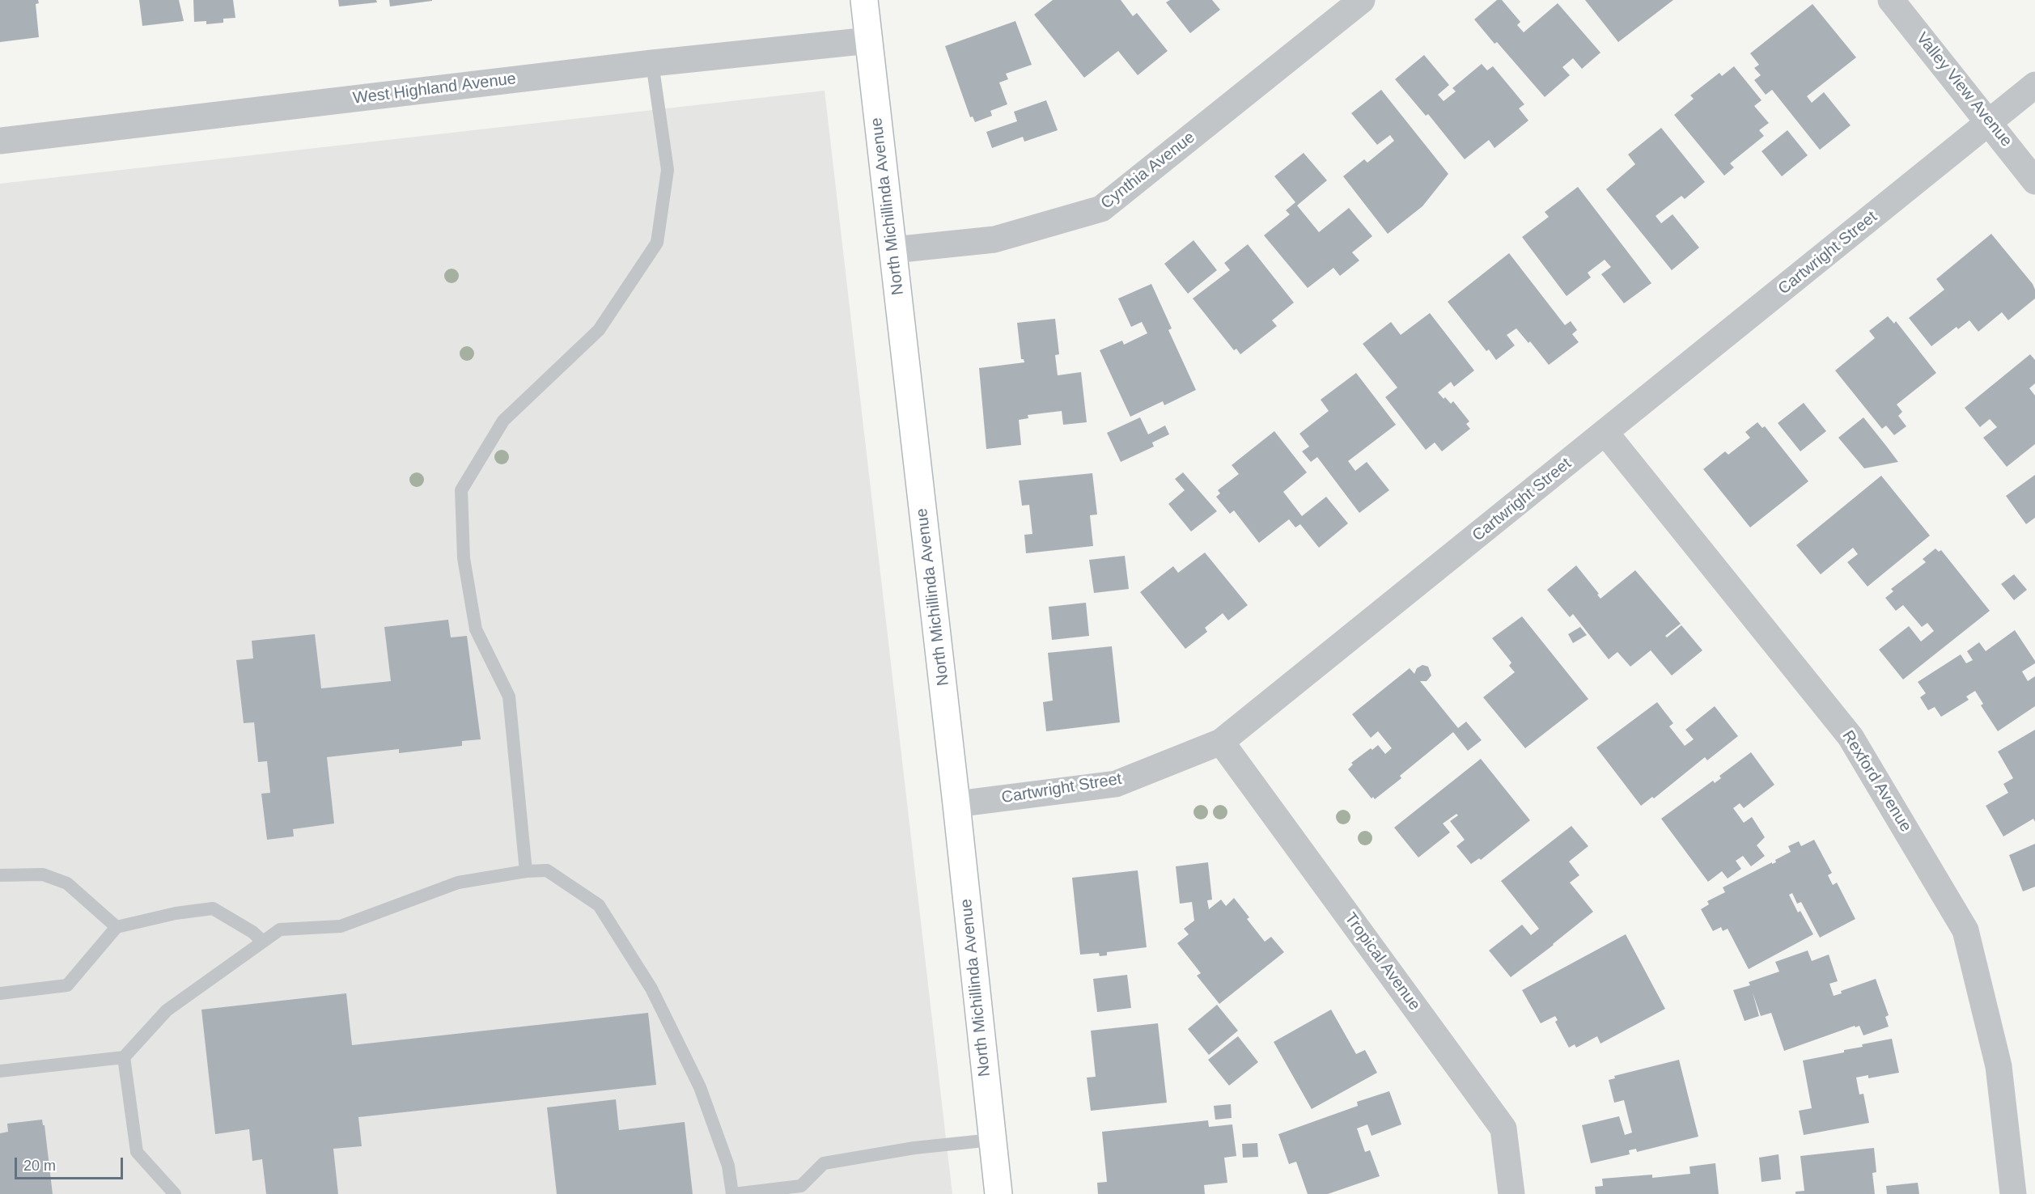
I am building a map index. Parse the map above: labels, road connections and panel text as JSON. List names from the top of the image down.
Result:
{
  "streets": {
    "street": [
      "West Highland Avenue",
      "Valley View Avenue",
      "Cynthia Avenue",
      "North Michillinda Avenue",
      "Cartwright Street",
      "Rexford Avenue",
      "Tropical Avenue"
    ]
  },
  "crossings": [
    ["West Highland Avenue", "North Michillinda Avenue"],
    ["Valley View Avenue", "Cartwright Street"],
    ["Cynthia Avenue", "North Michillinda Avenue"],
    ["North Michillinda Avenue", "Cartwright Street"],
    ["Cartwright Street", "Rexford Avenue"],
    ["Cartwright Street", "Tropical Avenue"]
  ],
  "scale_bar": "20 m"
}
